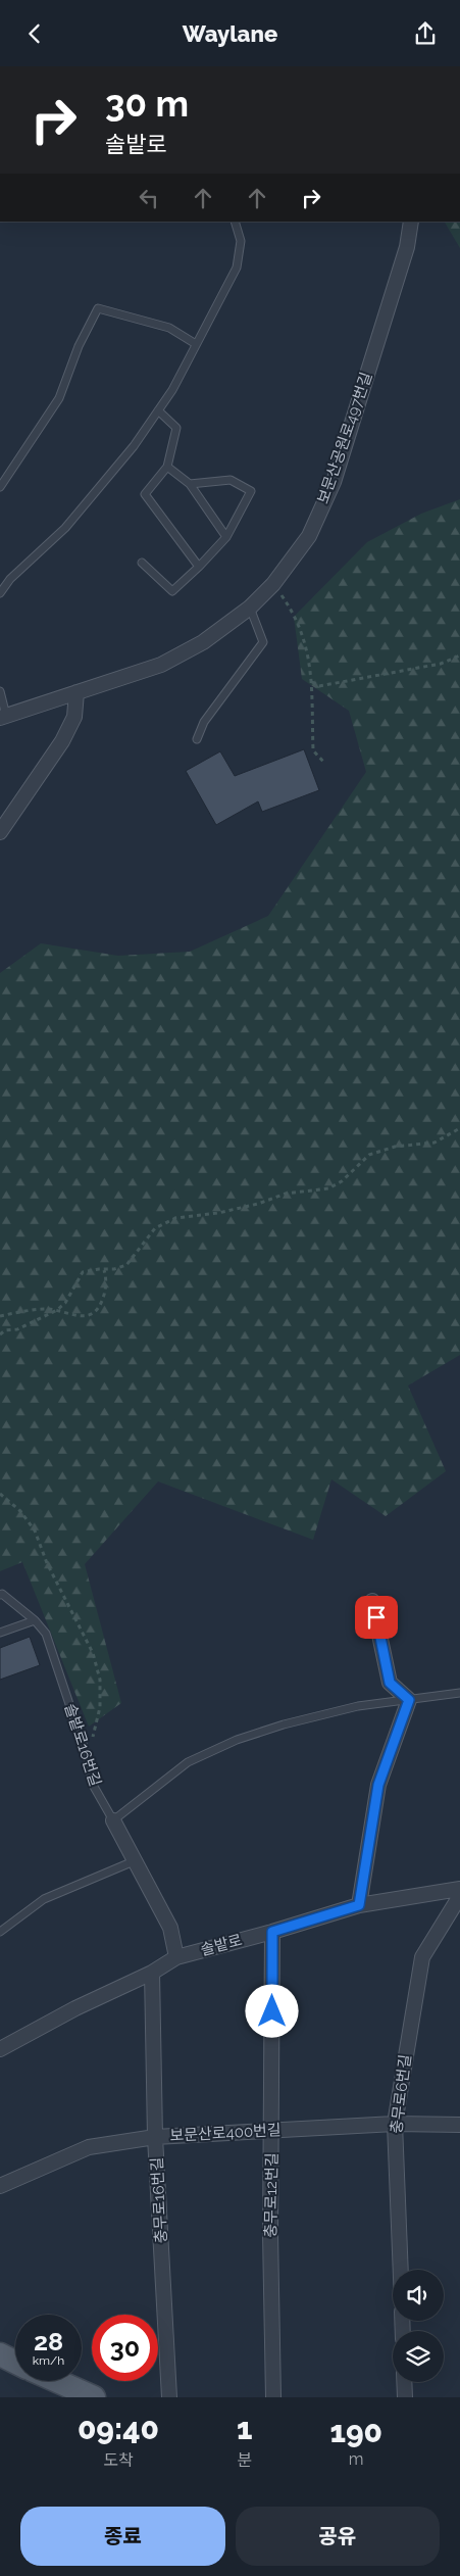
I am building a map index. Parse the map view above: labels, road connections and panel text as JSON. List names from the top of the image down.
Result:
{
  "streets": {
    "street": [
      "보문산공원로497번길",
      "솔밭로16번길",
      "솔밭로",
      "충무로6번길",
      "보문산로400번길",
      "충무로12번길",
      "충무로16번길"
    ]
  },
  "crossings": [
    ["솔밭로16번길", "솔밭로"],
    ["솔밭로", "충무로12번길"],
    ["솔밭로", "충무로16번길"],
    ["충무로6번길", "보문산로400번길"],
    ["보문산로400번길", "충무로12번길"],
    ["보문산로400번길", "충무로16번길"]
  ],
  "page": {
    "header": "Waylane",
    "turn": ["30 m", "솔밭로"],
    "speed": "28 km/h",
    "limit": "30",
    "eta": [
      "09:40",
      "도착",
      "1",
      "분",
      "190",
      "m"
    ],
    "buttons": ["종료", "공유"]
  }
}
